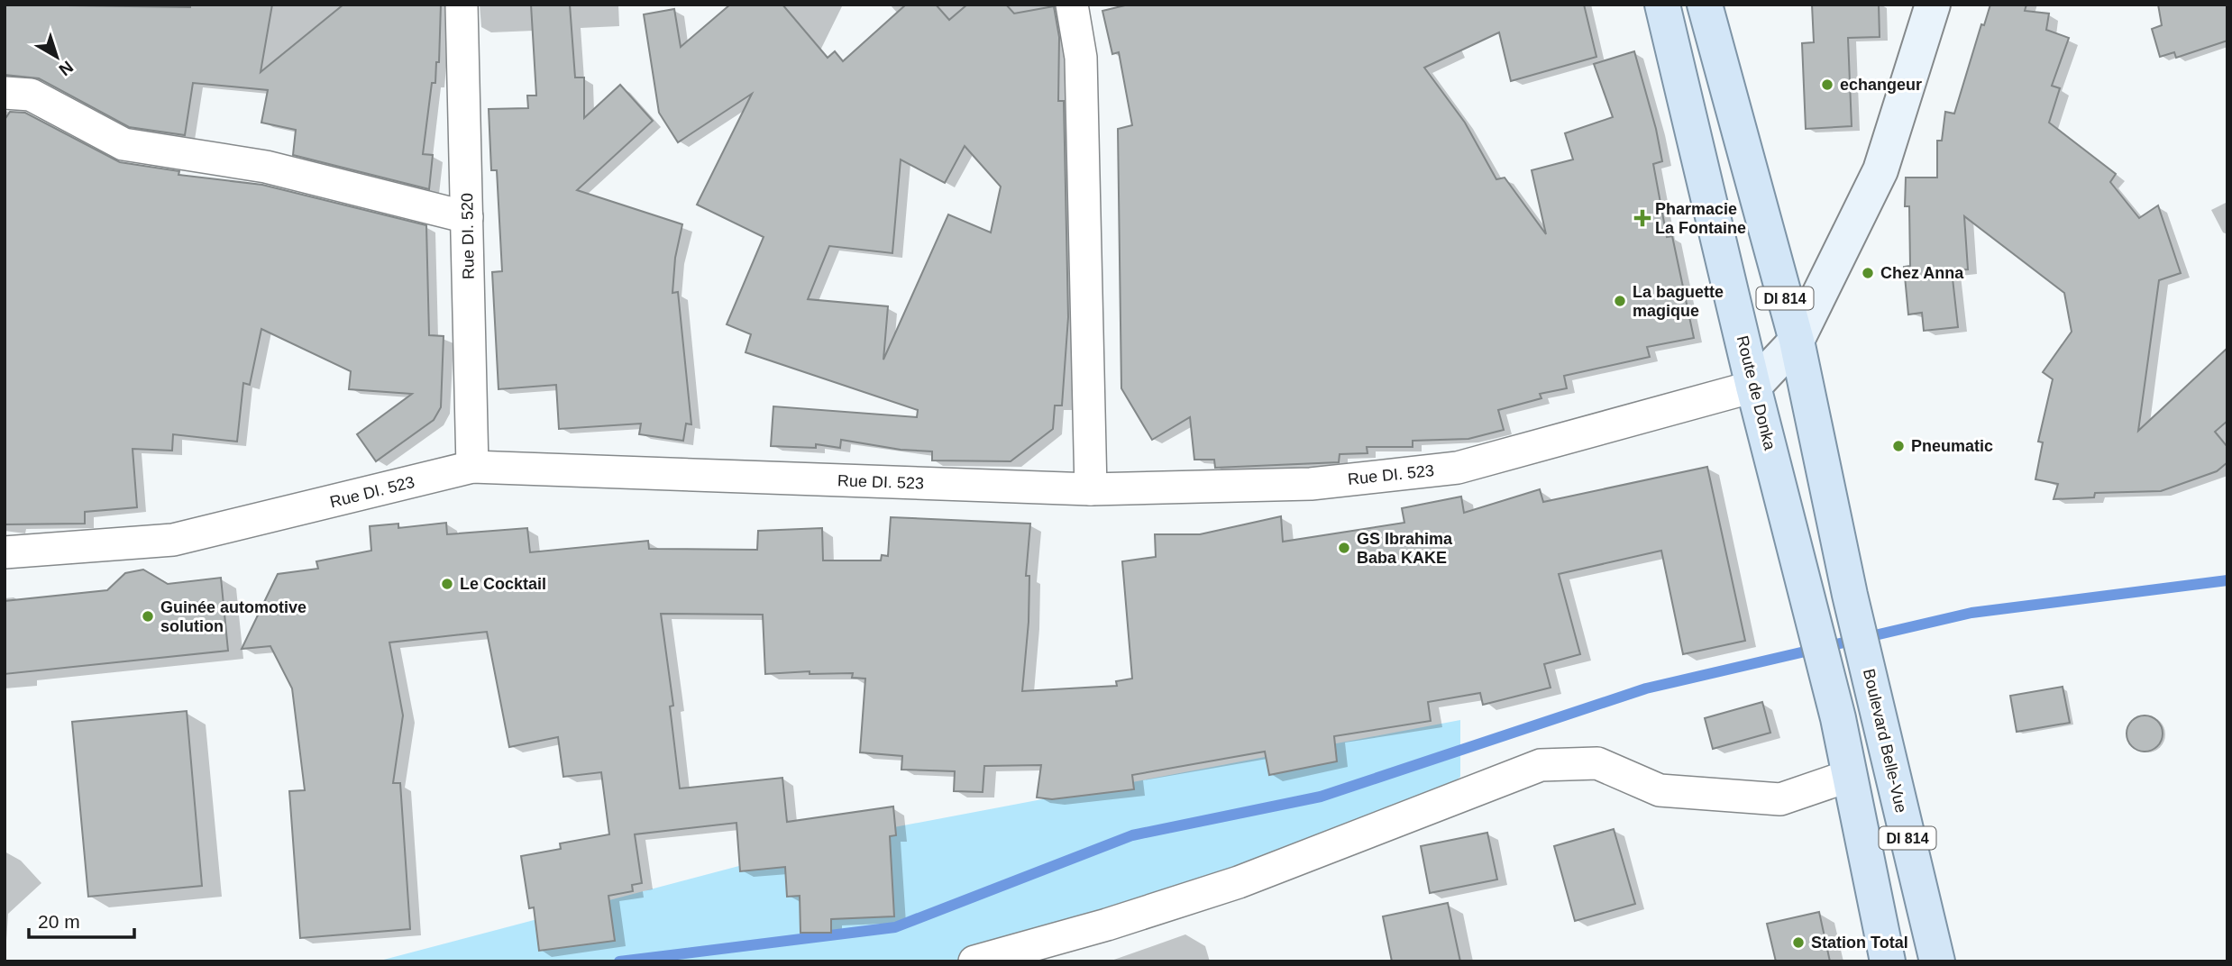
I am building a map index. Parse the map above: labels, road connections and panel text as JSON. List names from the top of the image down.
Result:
{
  "streets": {
    "main road": ["DI 814", "Route de Donka", "Boulevard Belle-Vue"],
    "street": ["Rue DI. 520", "Rue DI. 523"]
  },
  "crossings": [
    ["Rue DI. 520", "Rue DI. 523"],
    ["DI 814", "Route de Donka"],
    ["DI 814", "Boulevard Belle-Vue"],
    ["Route de Donka", "Rue DI. 523"]
  ],
  "places": {
    "other": [
      "echangeur",
      "Chez Anna",
      "La baguette magique",
      "Pneumatic",
      "GS Ibrahima Baba KAKE",
      "Le Cocktail",
      "Guinée automotive solution",
      "Station Total"
    ],
    "health": ["Pharmacie La Fontaine"]
  },
  "scale_bar": "20 m",
  "north": "bottom right"
}
